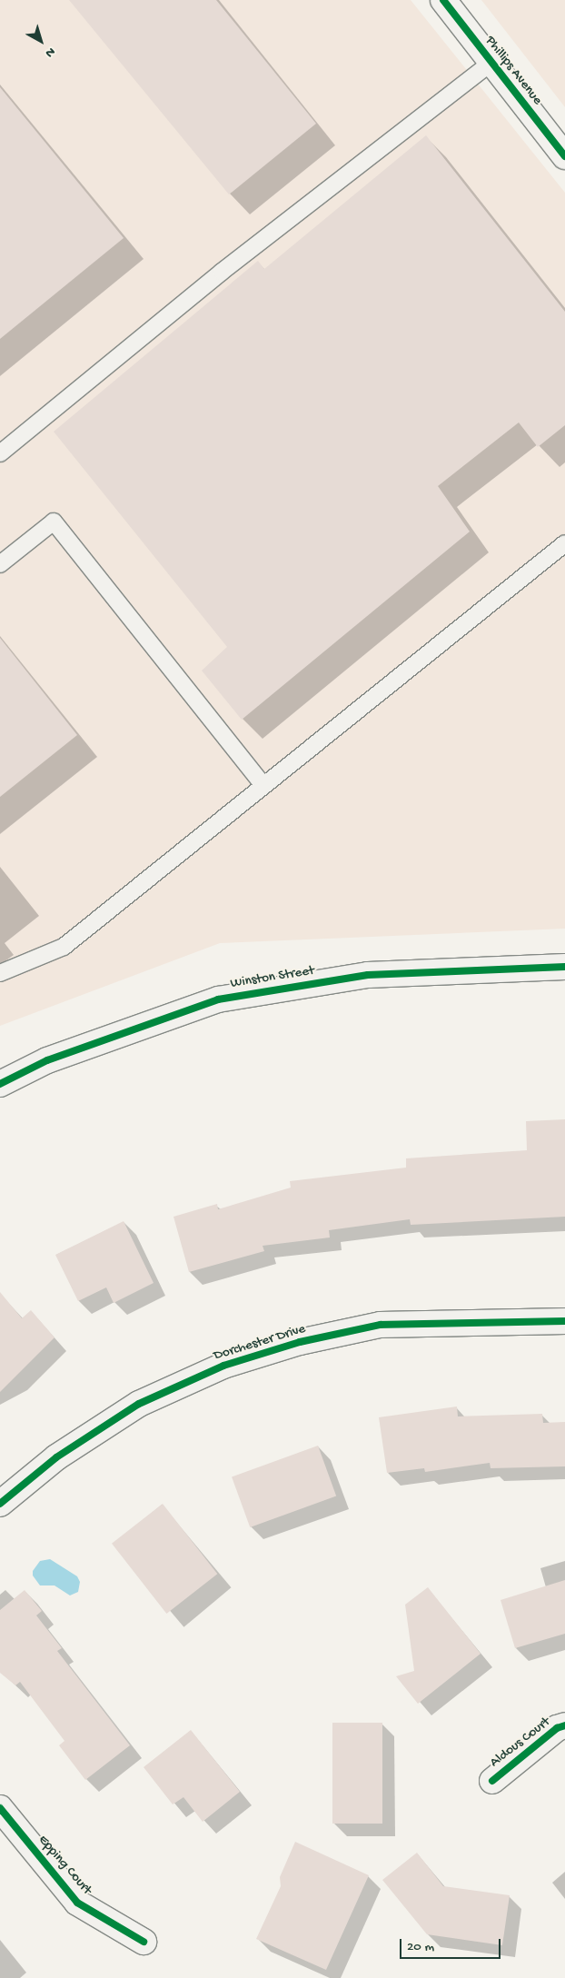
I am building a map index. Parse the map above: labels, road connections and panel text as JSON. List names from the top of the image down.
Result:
{
  "streets": {
    "street": [
      "Phillips Avenue",
      "Winston Street",
      "Dorchester Drive",
      "Aldous Court",
      "Epping Court"
    ]
  },
  "scale_bar": "20 m",
  "north": "bottom right"
}
